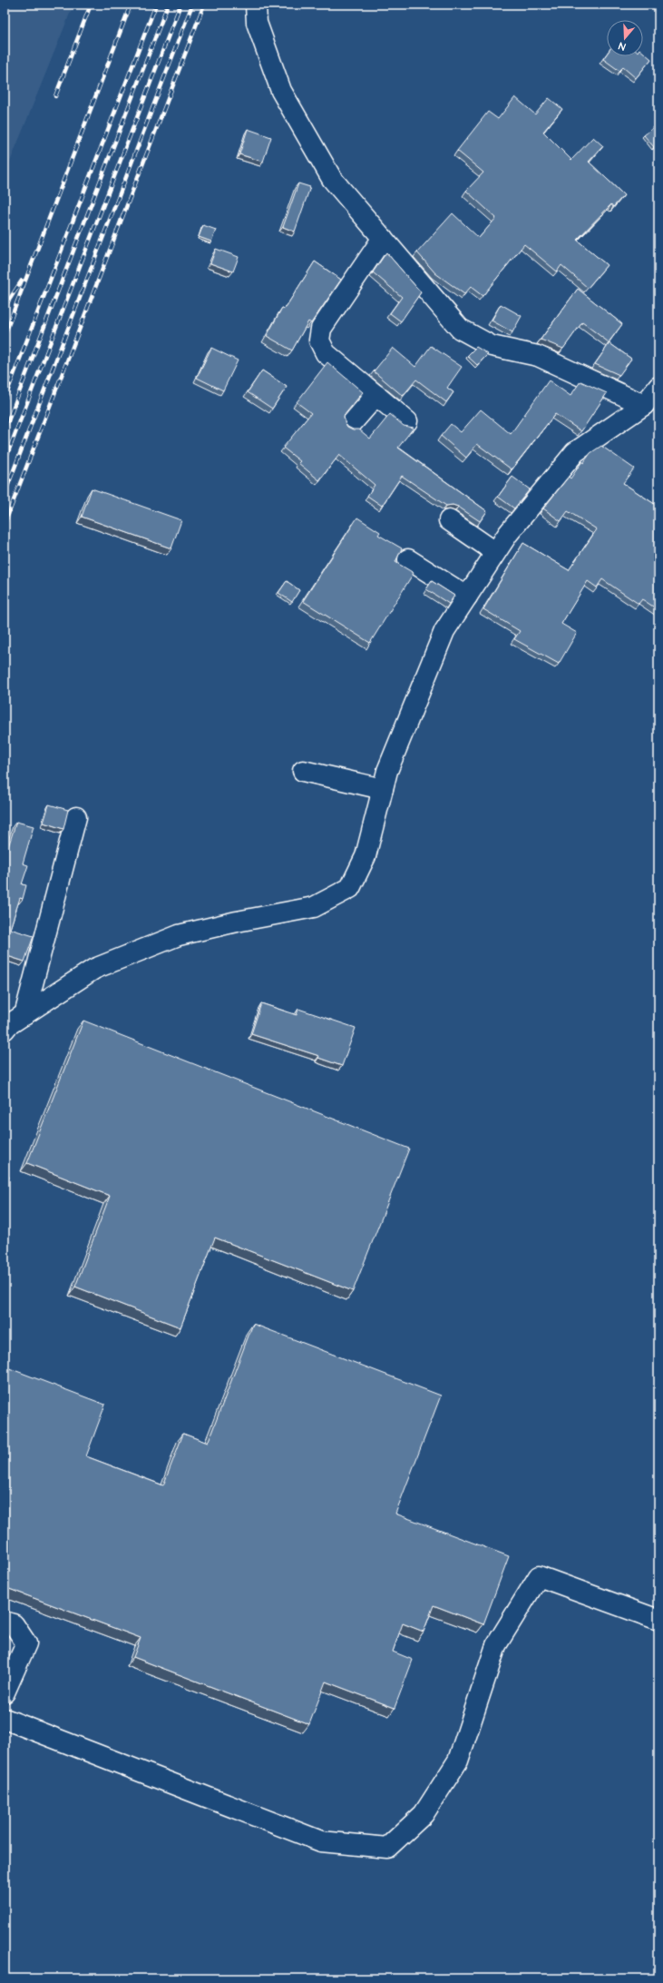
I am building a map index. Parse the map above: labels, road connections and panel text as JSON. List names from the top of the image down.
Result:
{
  "north": "bottom"
}
